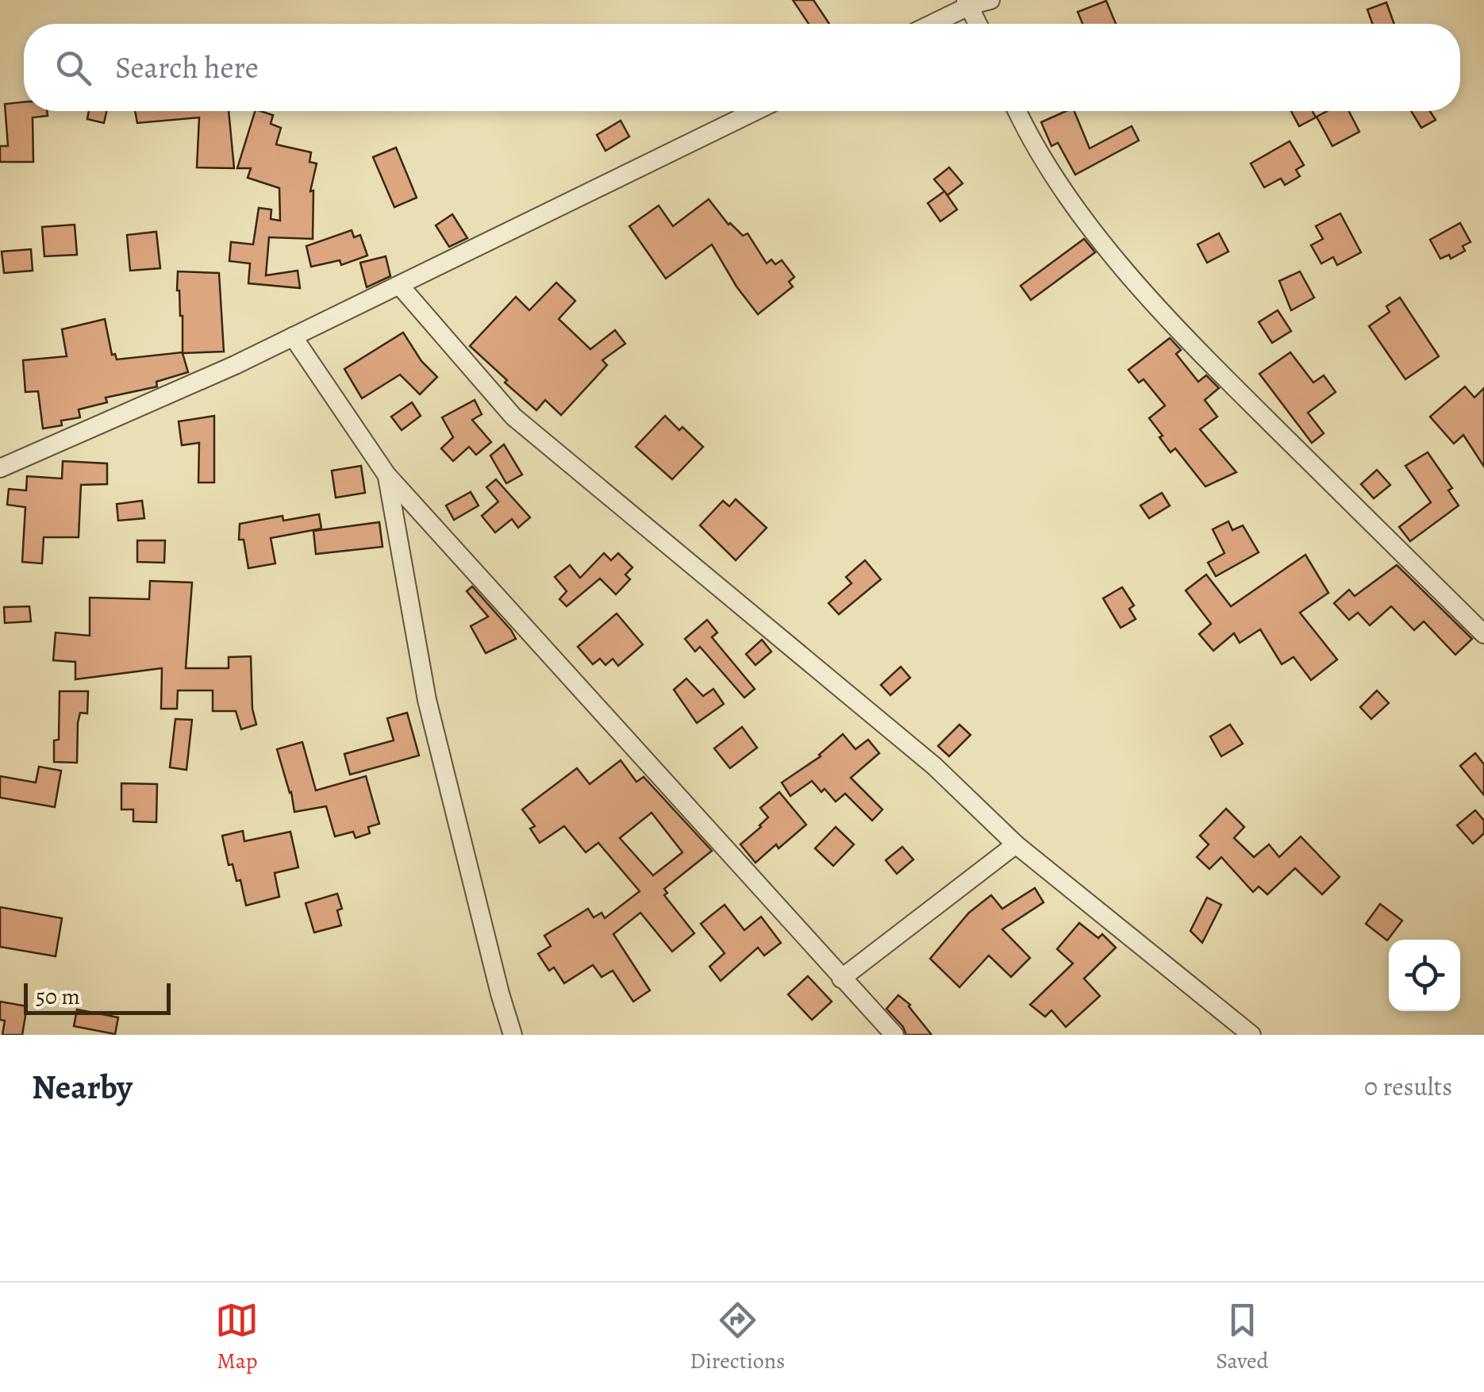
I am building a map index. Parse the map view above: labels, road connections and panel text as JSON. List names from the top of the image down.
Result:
{
  "scale_bar": "50 m",
  "page": {
    "search": "Search here",
    "scale": "50 m",
    "heading": ["Nearby", "0 results"],
    "nav": ["Map", "Directions", "Saved"]
  }
}
